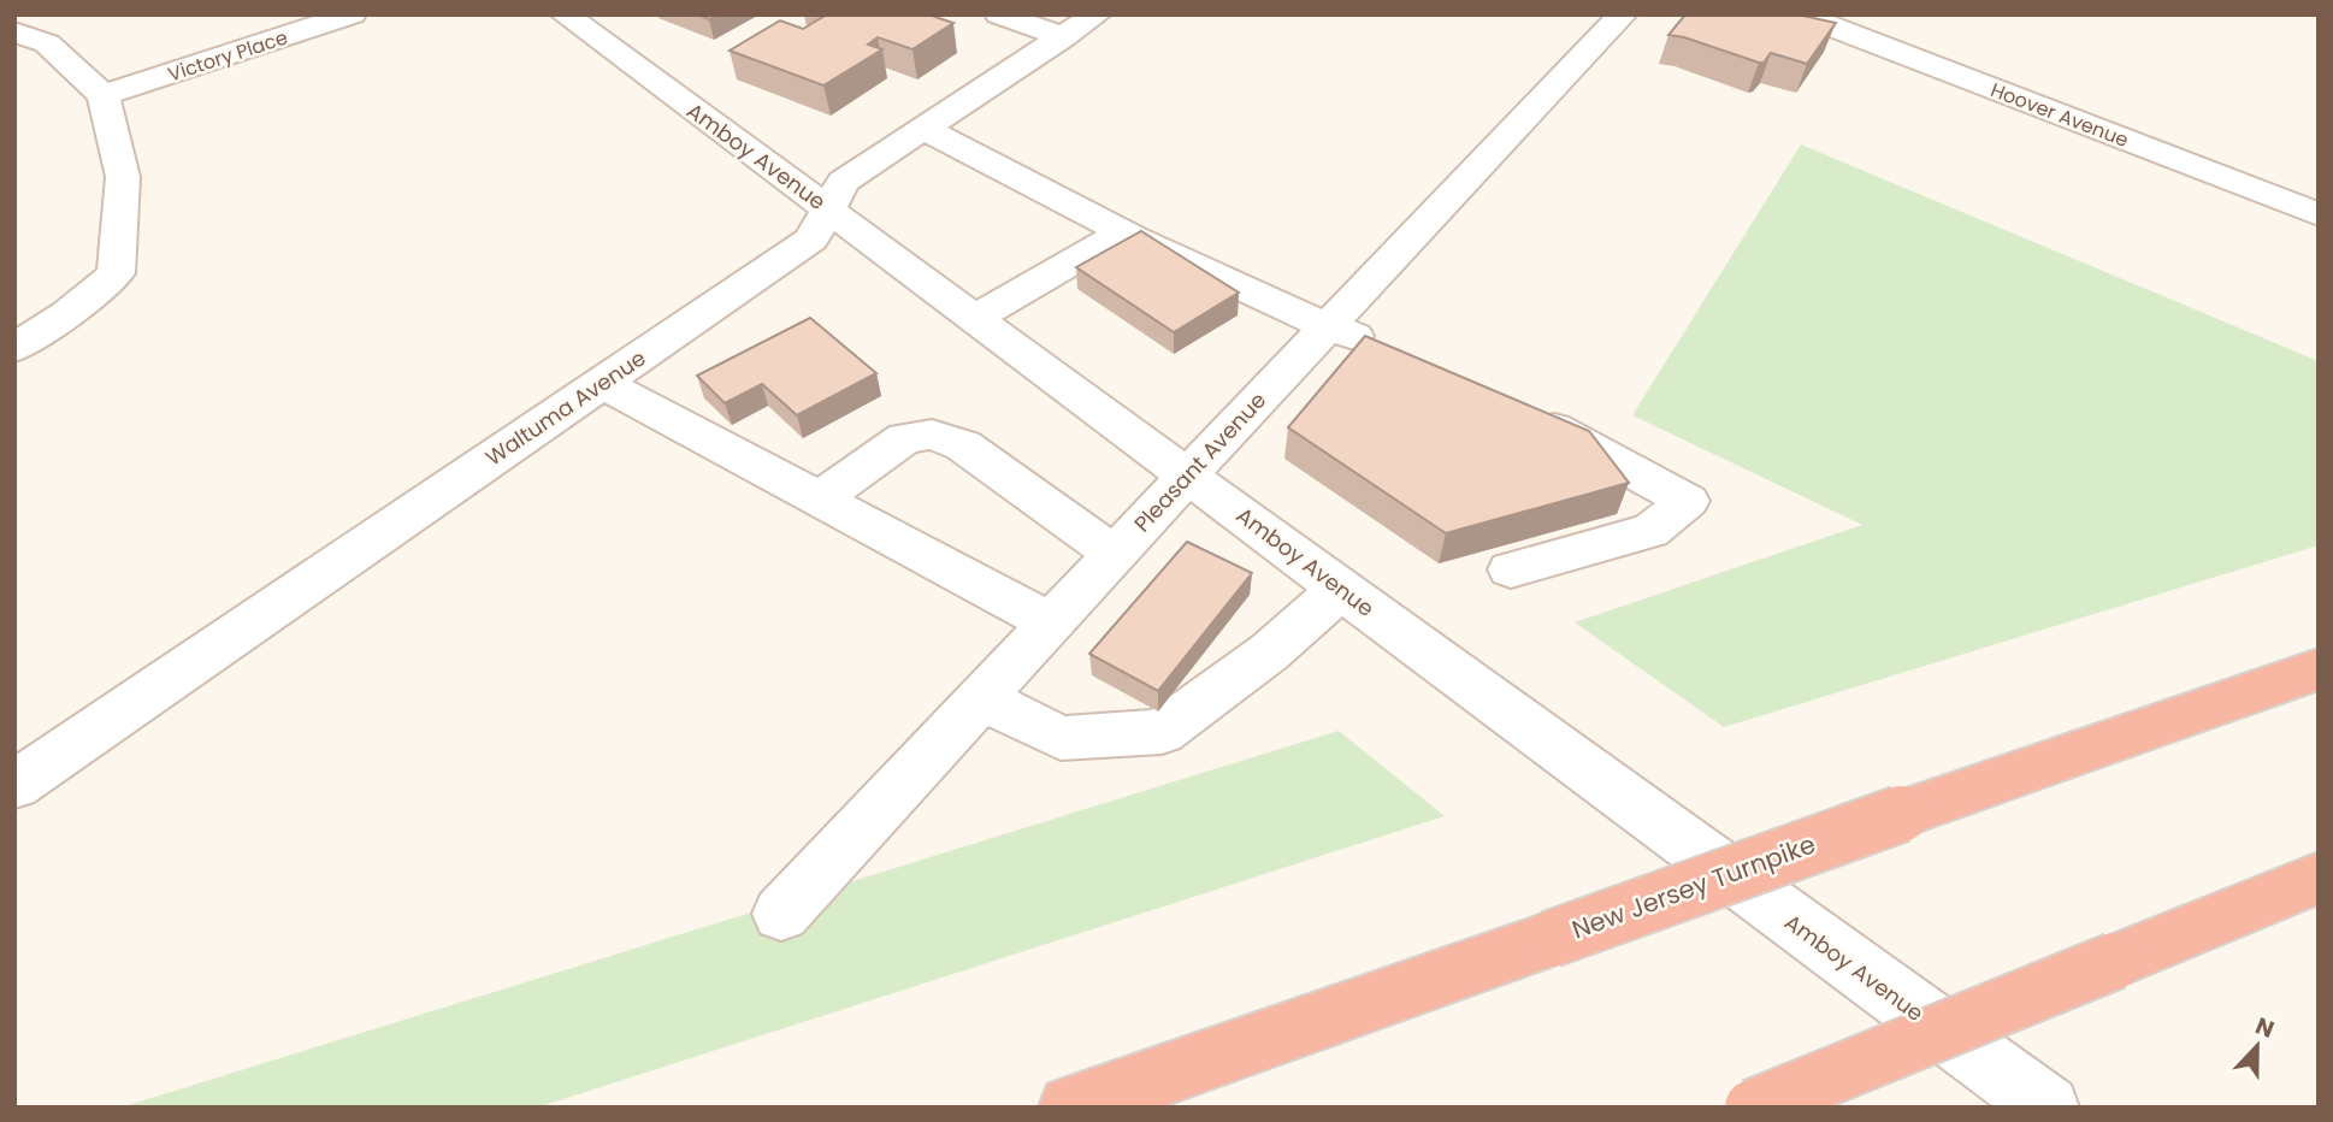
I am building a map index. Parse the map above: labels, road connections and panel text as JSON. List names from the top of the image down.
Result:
{
  "streets": {
    "highway": ["New Jersey Turnpike"],
    "street": [
      "Victory Place",
      "Hoover Avenue",
      "Amboy Avenue",
      "Waltuma Avenue",
      "Pleasant Avenue"
    ]
  },
  "crossings": [
    ["Amboy Avenue", "Waltuma Avenue"],
    ["Amboy Avenue", "Pleasant Avenue"]
  ],
  "north": "top"
}
